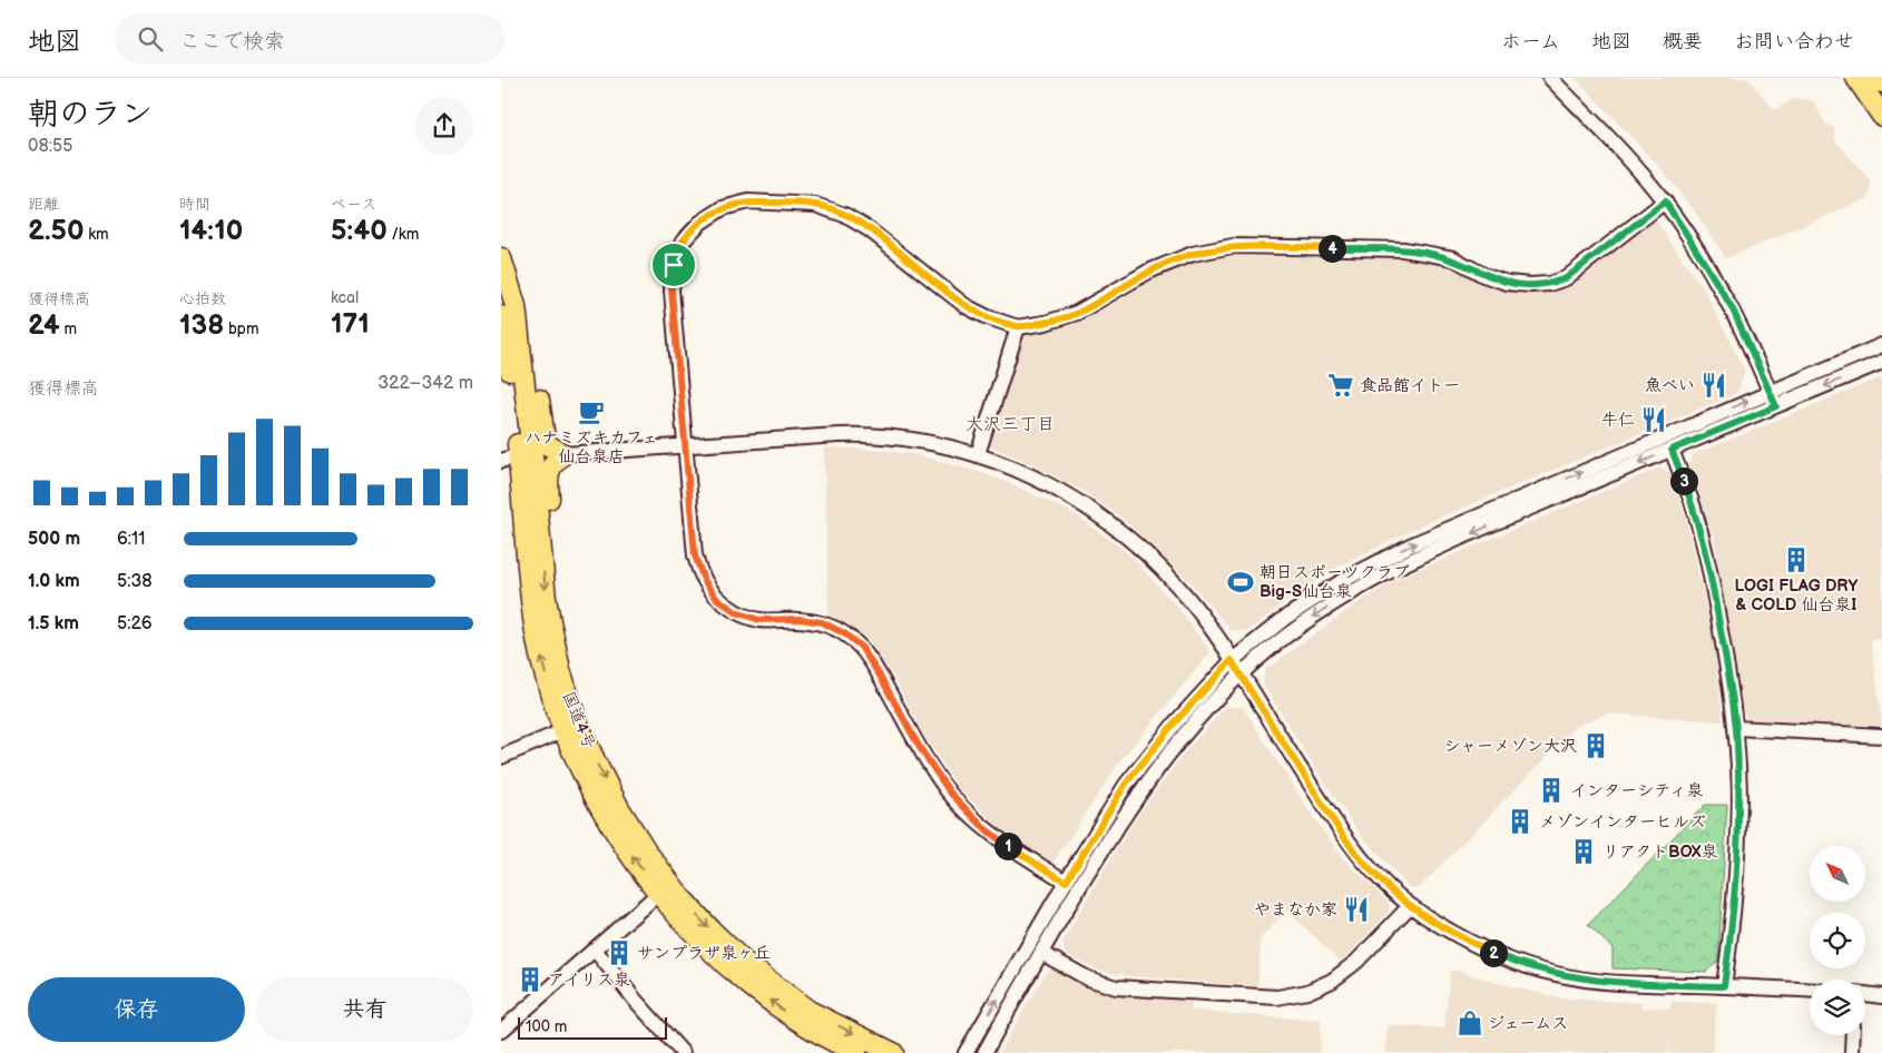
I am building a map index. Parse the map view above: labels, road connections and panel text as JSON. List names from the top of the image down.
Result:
{
  "streets": {
    "highway": ["国道4号"]
  },
  "districts": ["大沢三丁目"],
  "places": {
    "supermarket": ["食品館イトー"],
    "restaurant": ["魚べい", "牛仁", "やまなか家"],
    "cafe": ["ハナミズキカフェ 仙台泉店"],
    "building": [
      "LOGI FLAG DRY & COLD 仙台泉I",
      "シャーメゾン大沢",
      "インターシティ泉",
      "メゾンインターヒルズ",
      "リアクトBOX泉",
      "サンプラザ泉ヶ丘",
      "アイリス泉"
    ],
    "sports": ["朝日スポーツクラブ Big-S仙台泉"],
    "shop": ["ジェームス"]
  },
  "scale_bar": "100 m",
  "north": "top left",
  "page": {
    "header": "地図",
    "search": "ここで検索",
    "nav": [
      "ホーム",
      "地図",
      "概要",
      "お問い合わせ"
    ],
    "heading": ["朝のラン", "08:55"],
    "stats": [
      ["距離", "2.50 km"],
      ["時間", "14:10"],
      ["ペース", "5:40 /km"],
      ["獲得標高", "24 m"],
      ["心拍数", "138 bpm"],
      ["kcal", "171"]
    ],
    "pins": [
      "4",
      "3",
      "1",
      "2"
    ],
    "chart": ["獲得標高", "322–342 m"],
    "list": [
      {
        "name": "500 m",
        "note": "6:11"
      },
      {
        "name": "1.0 km",
        "note": "5:38"
      },
      {
        "name": "1.5 km",
        "note": "5:26"
      }
    ],
    "buttons": ["保存", "共有"],
    "scale": "100 m"
  }
}
